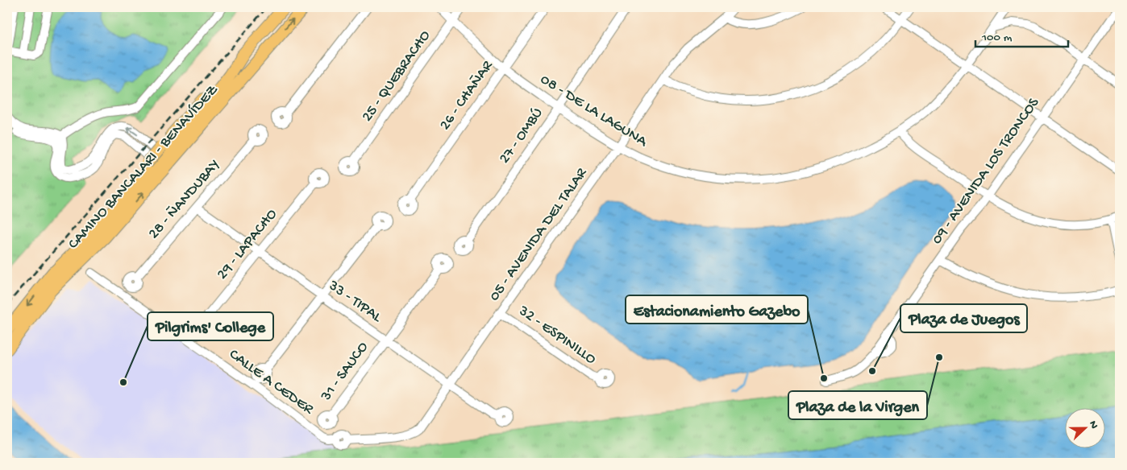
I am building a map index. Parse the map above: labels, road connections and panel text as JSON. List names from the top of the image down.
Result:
{
  "streets": {
    "main road": ["CAMINO BANCALARI - BENAVÍDEZ"],
    "street": [
      "25 - QUEBRACHO",
      "26 - CHAÑAR",
      "08 - DE LA LAGUNA",
      "27 - OMBÚ",
      "09 - AVENIDA LOS TRONCOS",
      "28 - ÑANDUBAY",
      "05 - AVENIDA DEL TALAR",
      "29 - LAPACHO",
      "33 - TIPAL",
      "32 - ESPINILLO",
      "31 - SAUCO",
      "CALLE A CEDER"
    ]
  },
  "crossings": [
    ["25 - QUEBRACHO", "08 - DE LA LAGUNA"],
    ["26 - CHAÑAR", "08 - DE LA LAGUNA"],
    ["08 - DE LA LAGUNA", "27 - OMBÚ"],
    ["08 - DE LA LAGUNA", "05 - AVENIDA DEL TALAR"],
    ["28 - ÑANDUBAY", "33 - TIPAL"],
    ["05 - AVENIDA DEL TALAR", "33 - TIPAL"],
    ["05 - AVENIDA DEL TALAR", "32 - ESPINILLO"],
    ["05 - AVENIDA DEL TALAR", "CALLE A CEDER"],
    ["29 - LAPACHO", "33 - TIPAL"],
    ["33 - TIPAL", "31 - SAUCO"]
  ],
  "places": [
    "Plaza de la Virgen",
    "Plaza de Juegos",
    "Estacionamiento Gazebo",
    "Pilgrims' College"
  ],
  "scale_bar": "100 m",
  "north": "right"
}
